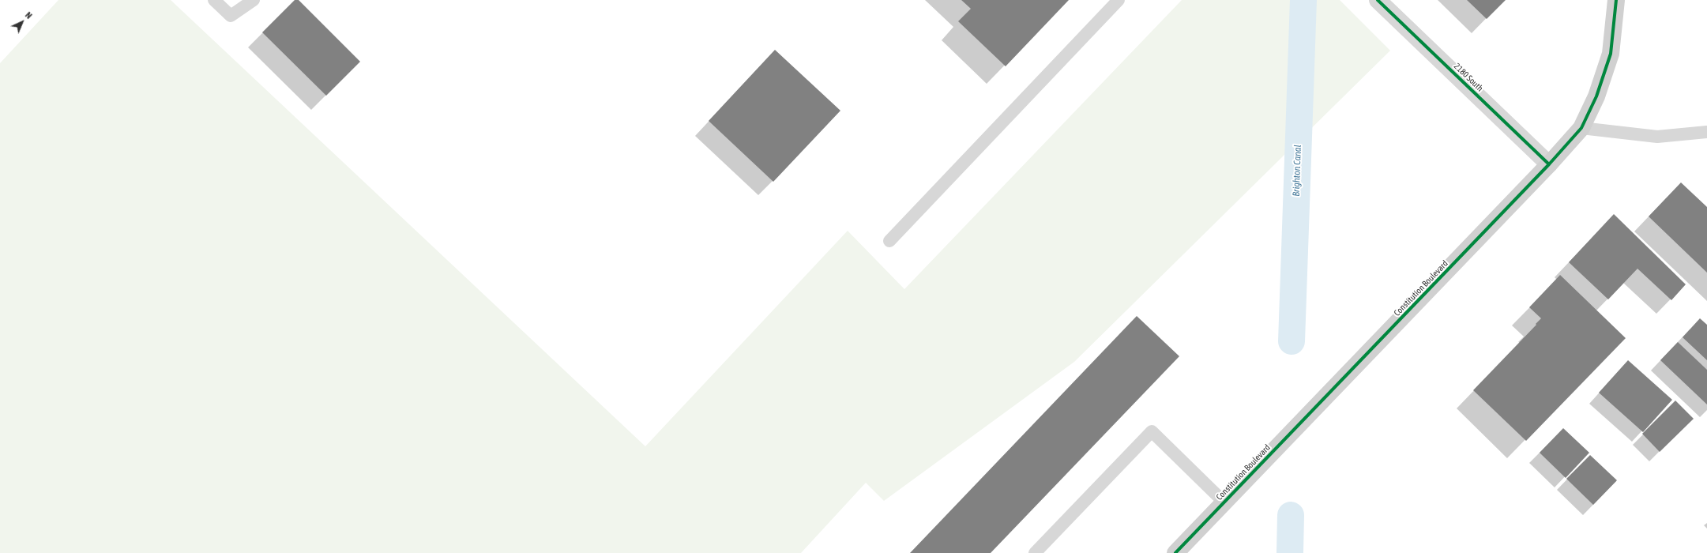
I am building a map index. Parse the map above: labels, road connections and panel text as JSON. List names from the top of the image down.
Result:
{
  "streets": {
    "street": ["2180 South", "Constitution Boulevard"]
  },
  "crossings": [
    ["2180 South", "Constitution Boulevard"]
  ],
  "water": ["Brighton Canal"],
  "north": "top right"
}
